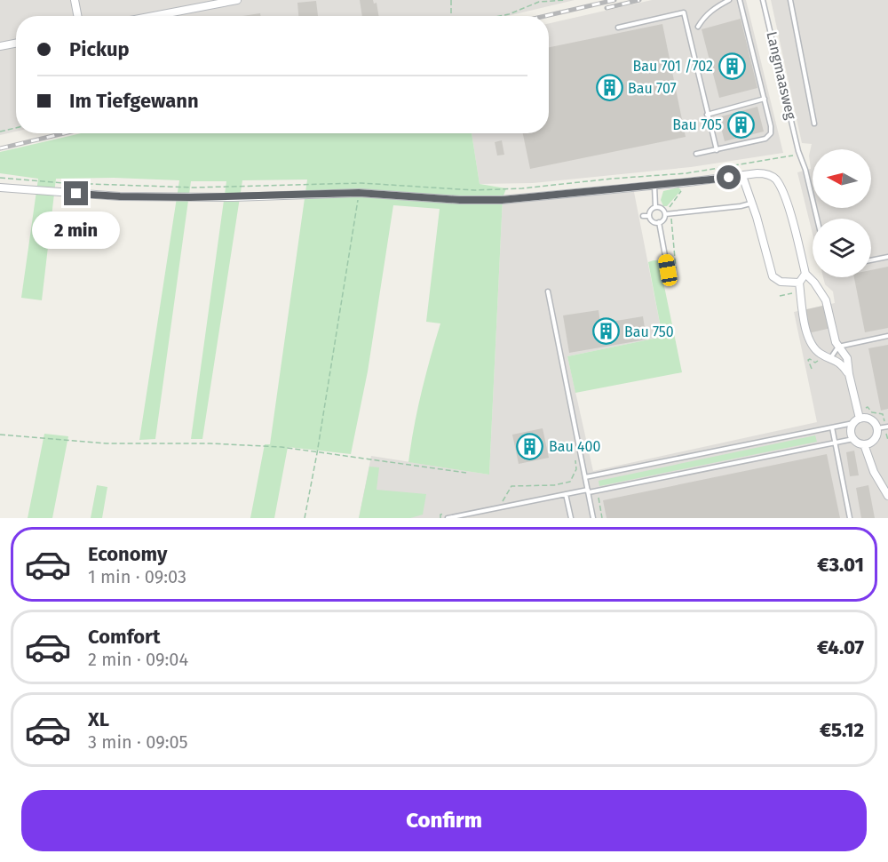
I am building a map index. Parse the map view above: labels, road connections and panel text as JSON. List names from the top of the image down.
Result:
{
  "streets": {
    "lane": ["Langmaasweg"]
  },
  "places": {
    "building": [
      "Bau 701 /702",
      "Bau 707",
      "Bau 705",
      "Bau 750",
      "Bau 400"
    ]
  },
  "north": "left",
  "page": {
    "banner": ["Pickup", "Im Tiefgewann"],
    "bubble": "2 min",
    "list": [
      {
        "name": "Economy",
        "note": "1 min · 09:03",
        "value": "€3.01"
      },
      {
        "name": "Comfort",
        "note": "2 min · 09:04",
        "value": "€4.07"
      },
      {
        "name": "XL",
        "note": "3 min · 09:05",
        "value": "€5.12"
      }
    ],
    "buttons": "Confirm"
  }
}
